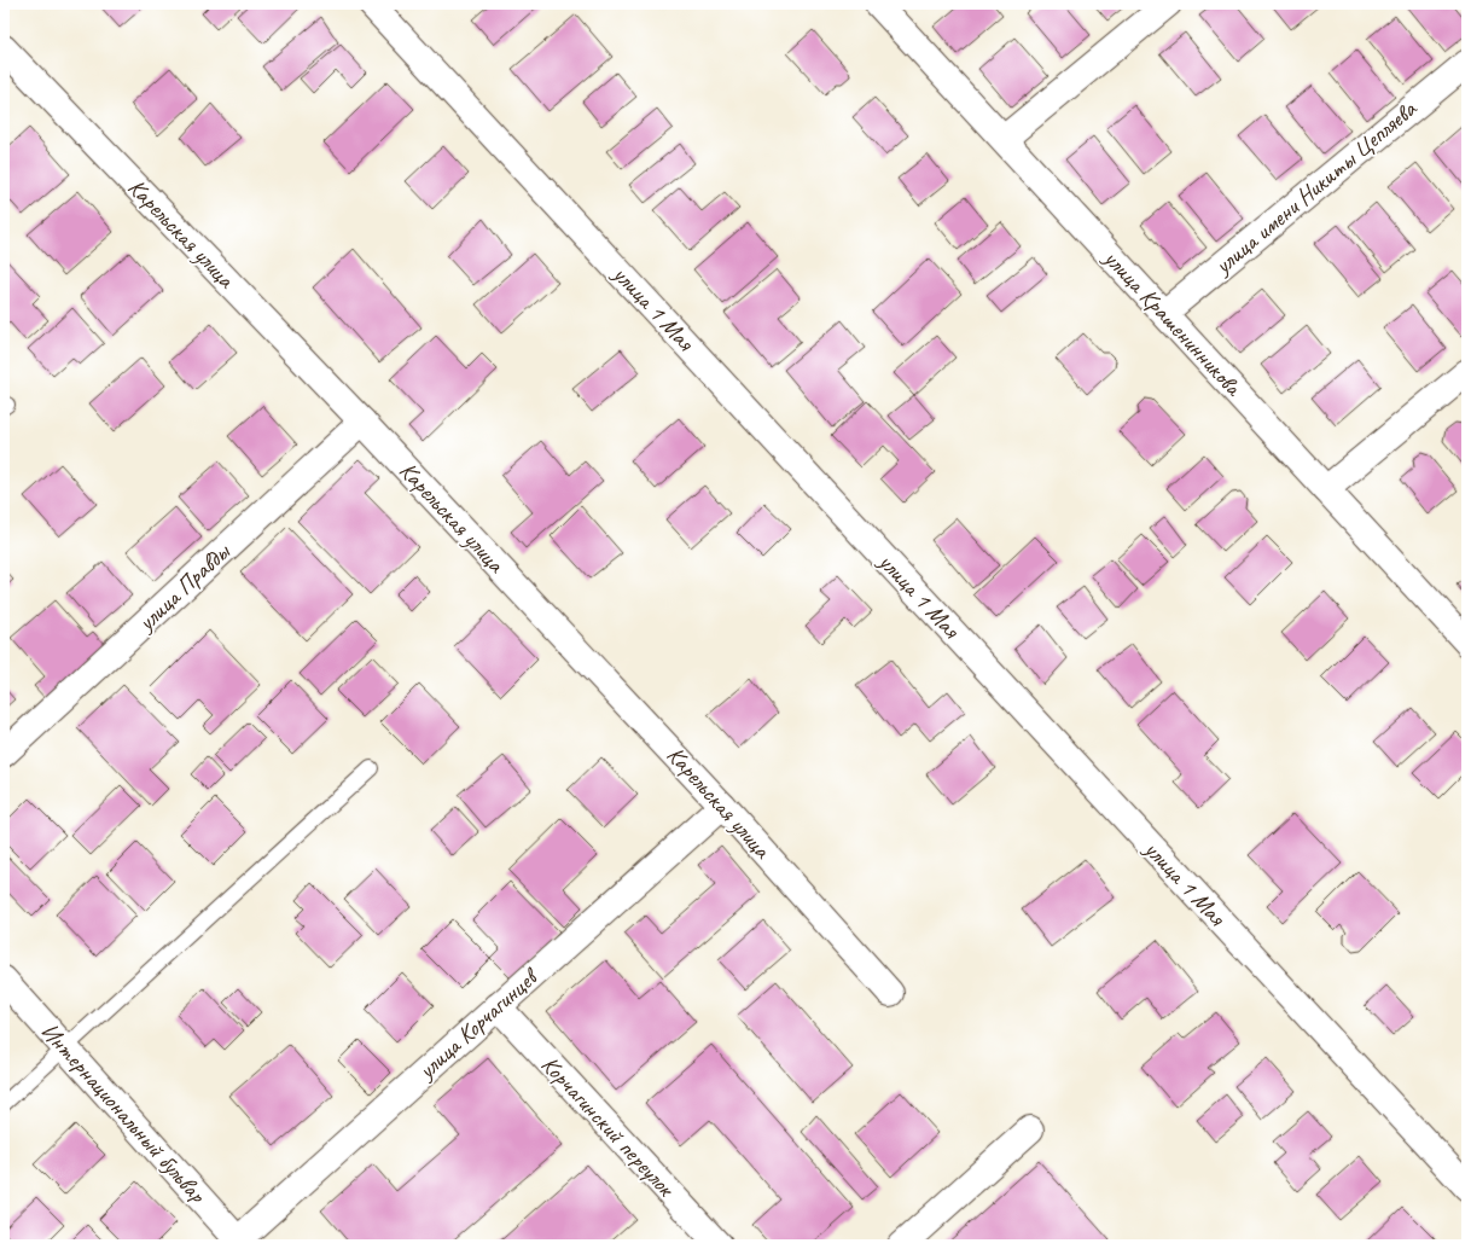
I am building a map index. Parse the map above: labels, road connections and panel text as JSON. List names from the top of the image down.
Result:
{
  "streets": {
    "street": [
      "улица имени Никиты Цепляева",
      "Карельская улица",
      "улица 1 Мая",
      "улица Крашенинникова",
      "улица Правды",
      "улица Корчагинцев",
      "Интернациональный бульвар",
      "Корчагинский переулок"
    ]
  },
  "crossings": [
    ["улица имени Никиты Цепляева", "улица Крашенинникова"],
    ["Карельская улица", "улица Правды"],
    ["Карельская улица", "улица Корчагинцев"],
    ["улица Корчагинцев", "Интернациональный бульвар"],
    ["улица Корчагинцев", "Корчагинский переулок"]
  ]
}
